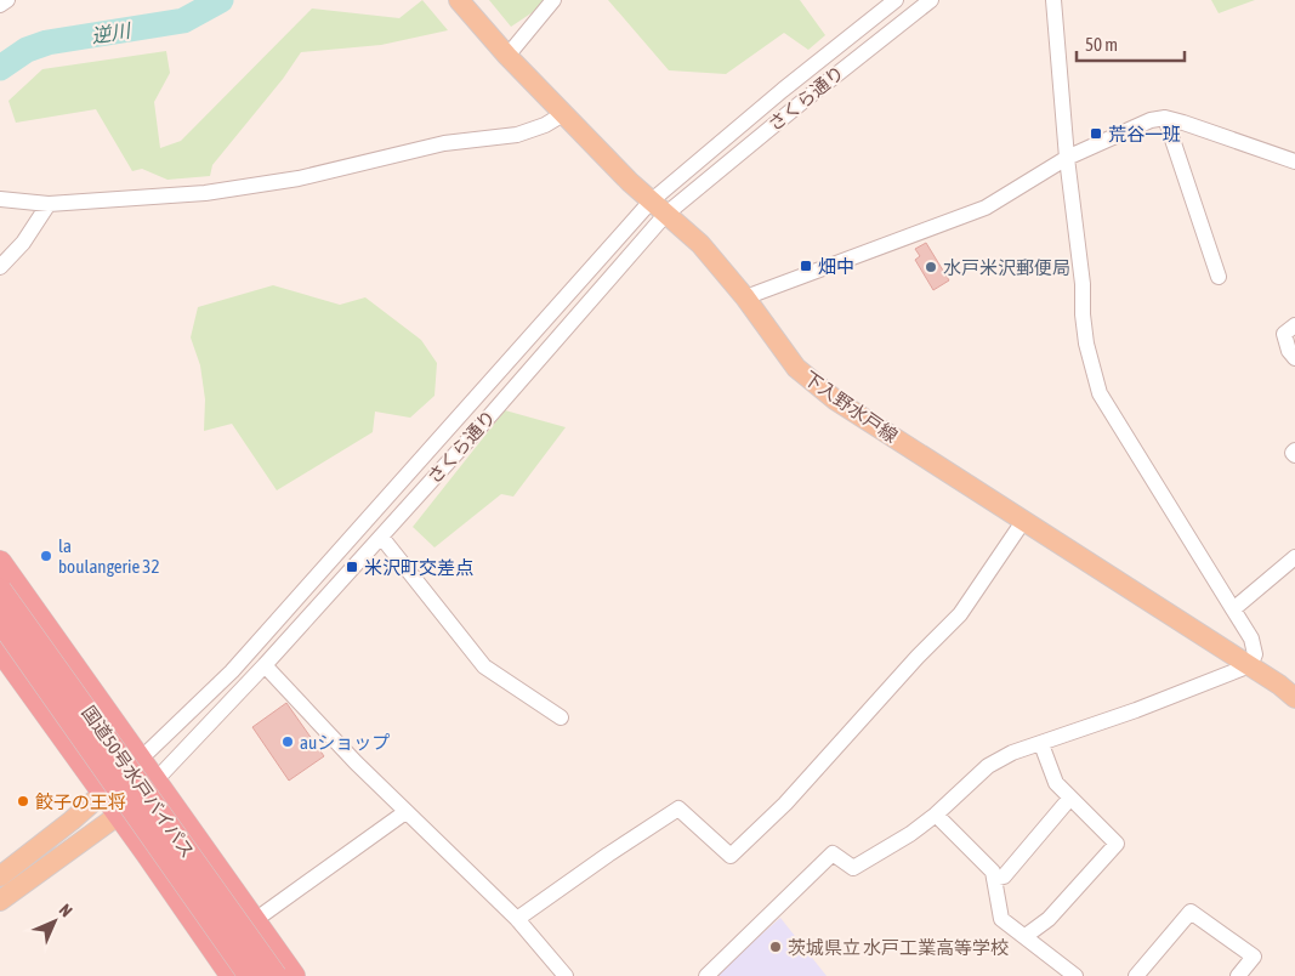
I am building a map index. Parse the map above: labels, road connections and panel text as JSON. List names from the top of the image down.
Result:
{
  "streets": {
    "highway": ["国道50号水戸バイパス"],
    "main road": ["さくら通り", "下入野水戸線"]
  },
  "crossings": [
    ["さくら通り", "下入野水戸線"]
  ],
  "water": ["逆川"],
  "places": {
    "transit": ["荒谷一班", "畑中", "米沢町交差点"],
    "other": [
      "水戸米沢郵便局",
      "la boulangerie 32",
      "auショップ",
      "餃子の王将",
      "茨城県立 水戸工業高等学校"
    ]
  },
  "scale_bar": "50 m",
  "north": "top right"
}
